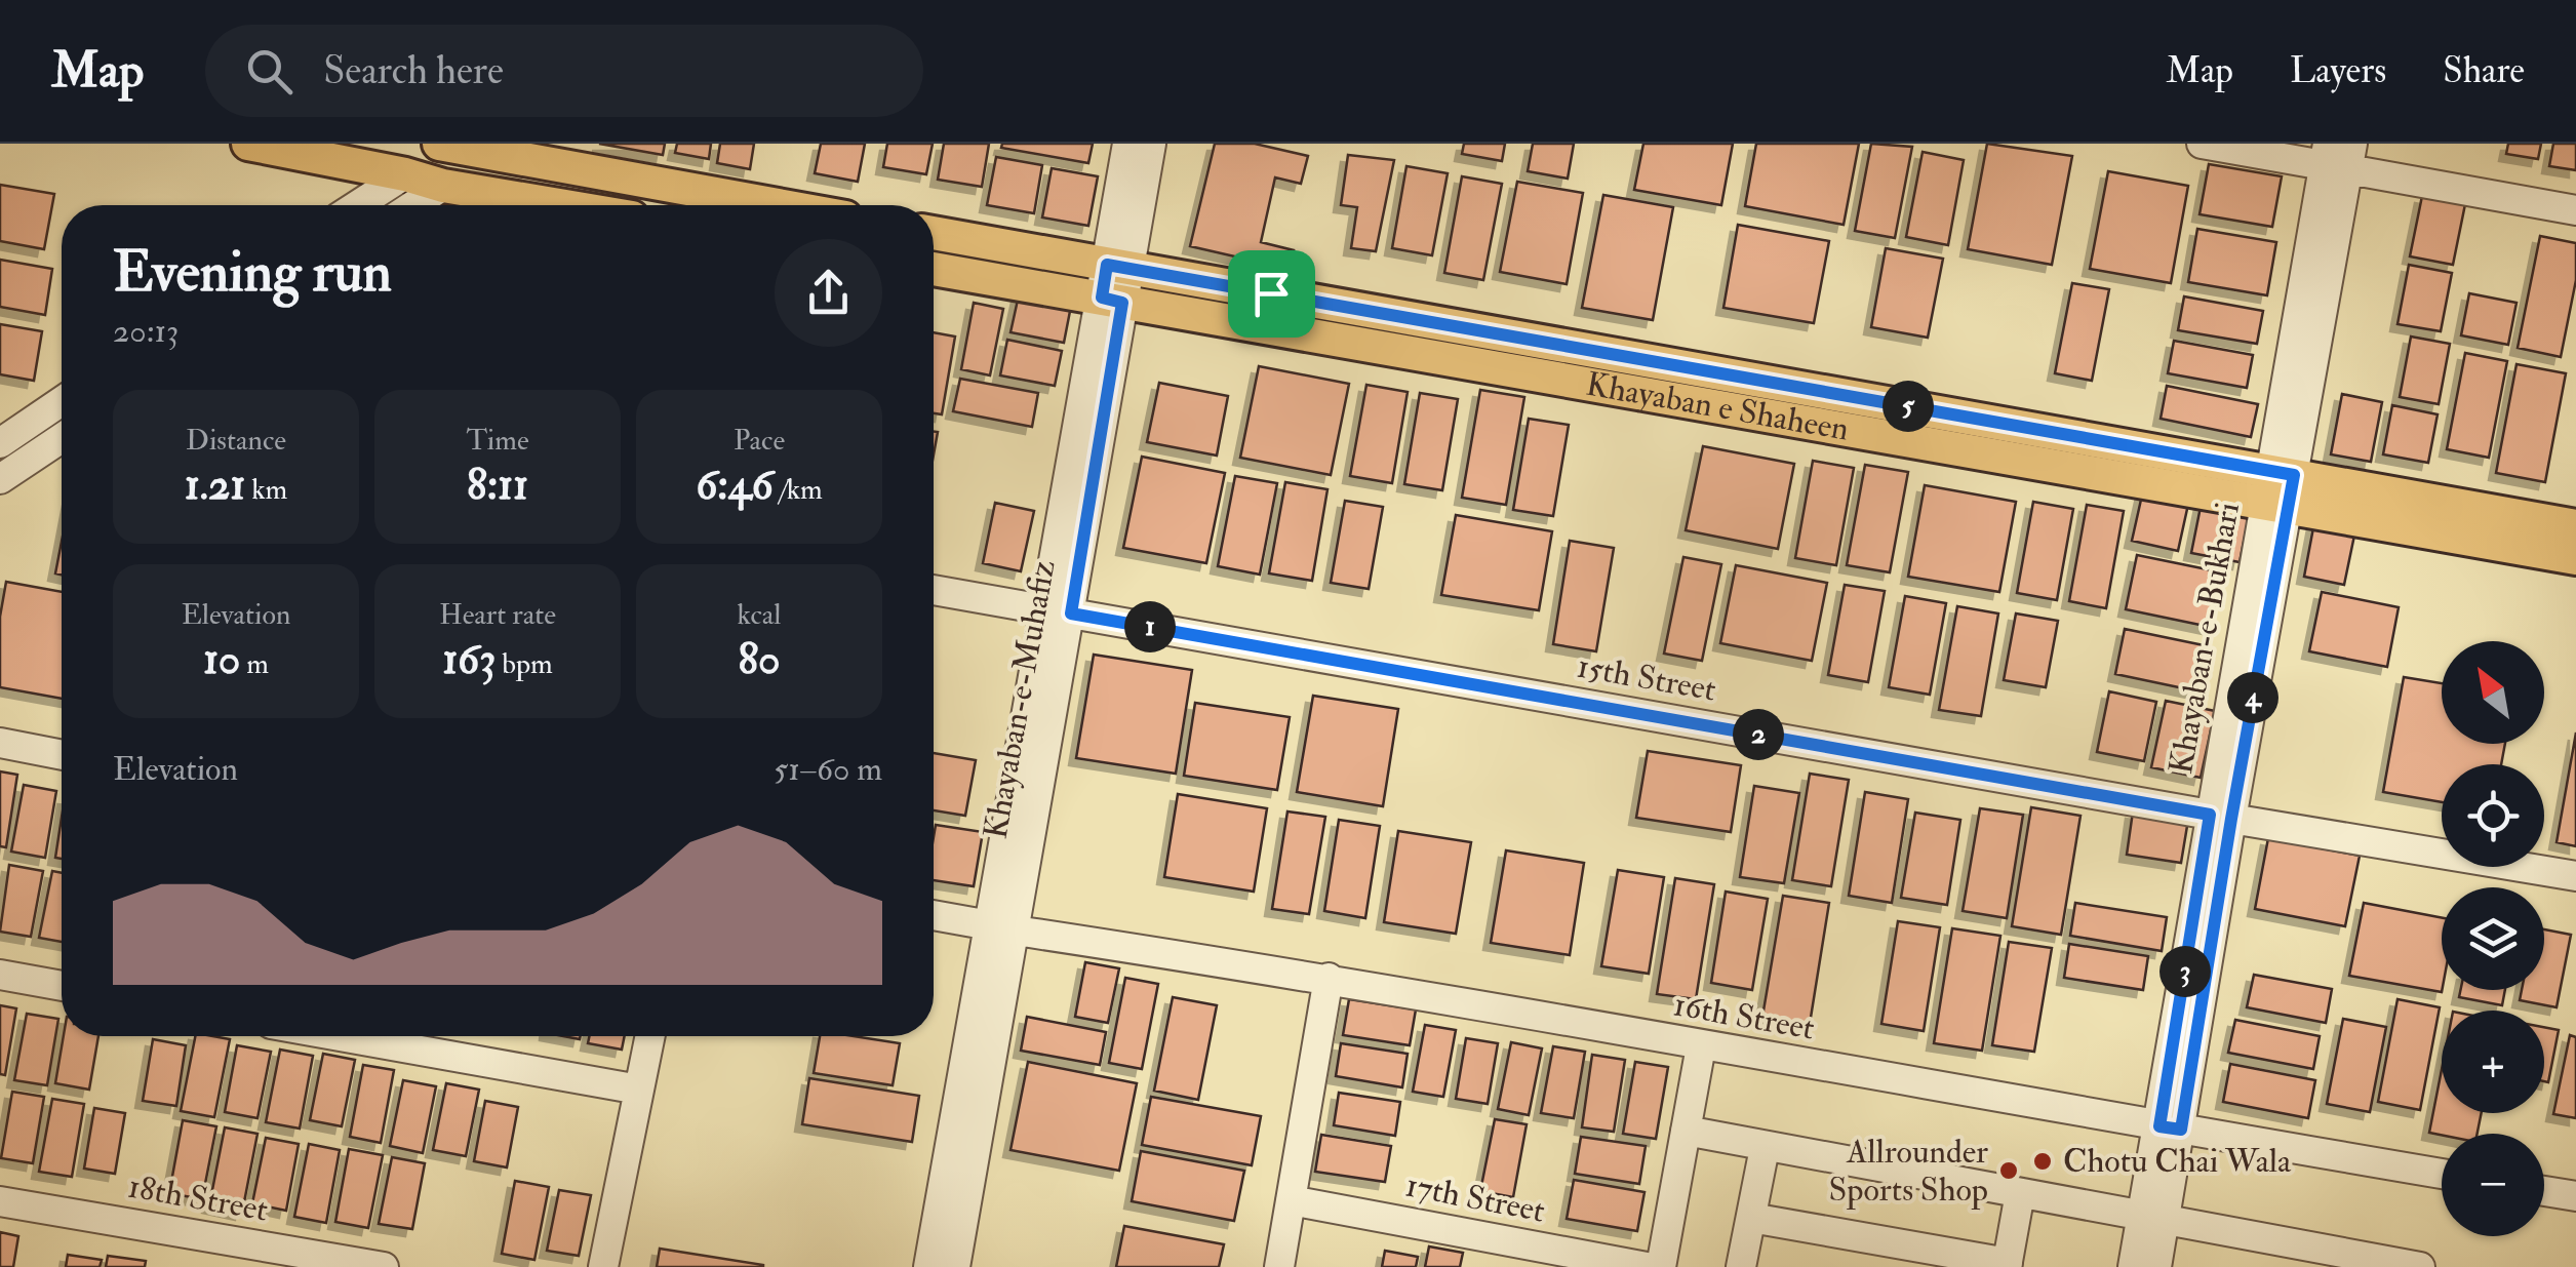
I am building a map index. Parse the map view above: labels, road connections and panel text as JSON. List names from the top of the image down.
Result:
{
  "streets": {
    "main road": ["Khayaban e Shaheen"],
    "street": [
      "Khayaban-e-Bukhari",
      "15th Street",
      "Khayaban-e-Muhafiz",
      "16th Street",
      "18th Street",
      "17th Street"
    ]
  },
  "crossings": [
    ["Khayaban e Shaheen", "Khayaban-e-Bukhari"],
    ["Khayaban e Shaheen", "Khayaban-e-Muhafiz"],
    ["Khayaban-e-Bukhari", "15th Street"],
    ["Khayaban-e-Bukhari", "16th Street"],
    ["15th Street", "Khayaban-e-Muhafiz"],
    ["Khayaban-e-Muhafiz", "16th Street"]
  ],
  "places": ["Chotu Chai Wala", "Allrounder Sports Shop"],
  "north": "top left",
  "page": {
    "header": "Map",
    "search": "Search here",
    "nav": ["Map", "Layers", "Share"],
    "heading": ["Evening run", "20:13"],
    "stats": [
      ["Distance", "1.21 km"],
      ["Time", "8:11"],
      ["Pace", "6:46 /km"],
      ["Elevation", "10 m"],
      ["Heart rate", "163 bpm"],
      ["kcal", "80"]
    ],
    "pins": [
      "5",
      "1",
      "4",
      "2",
      "3"
    ],
    "map_buttons": ["+", "−"],
    "chart": ["Elevation", "51–60 m"]
  }
}
